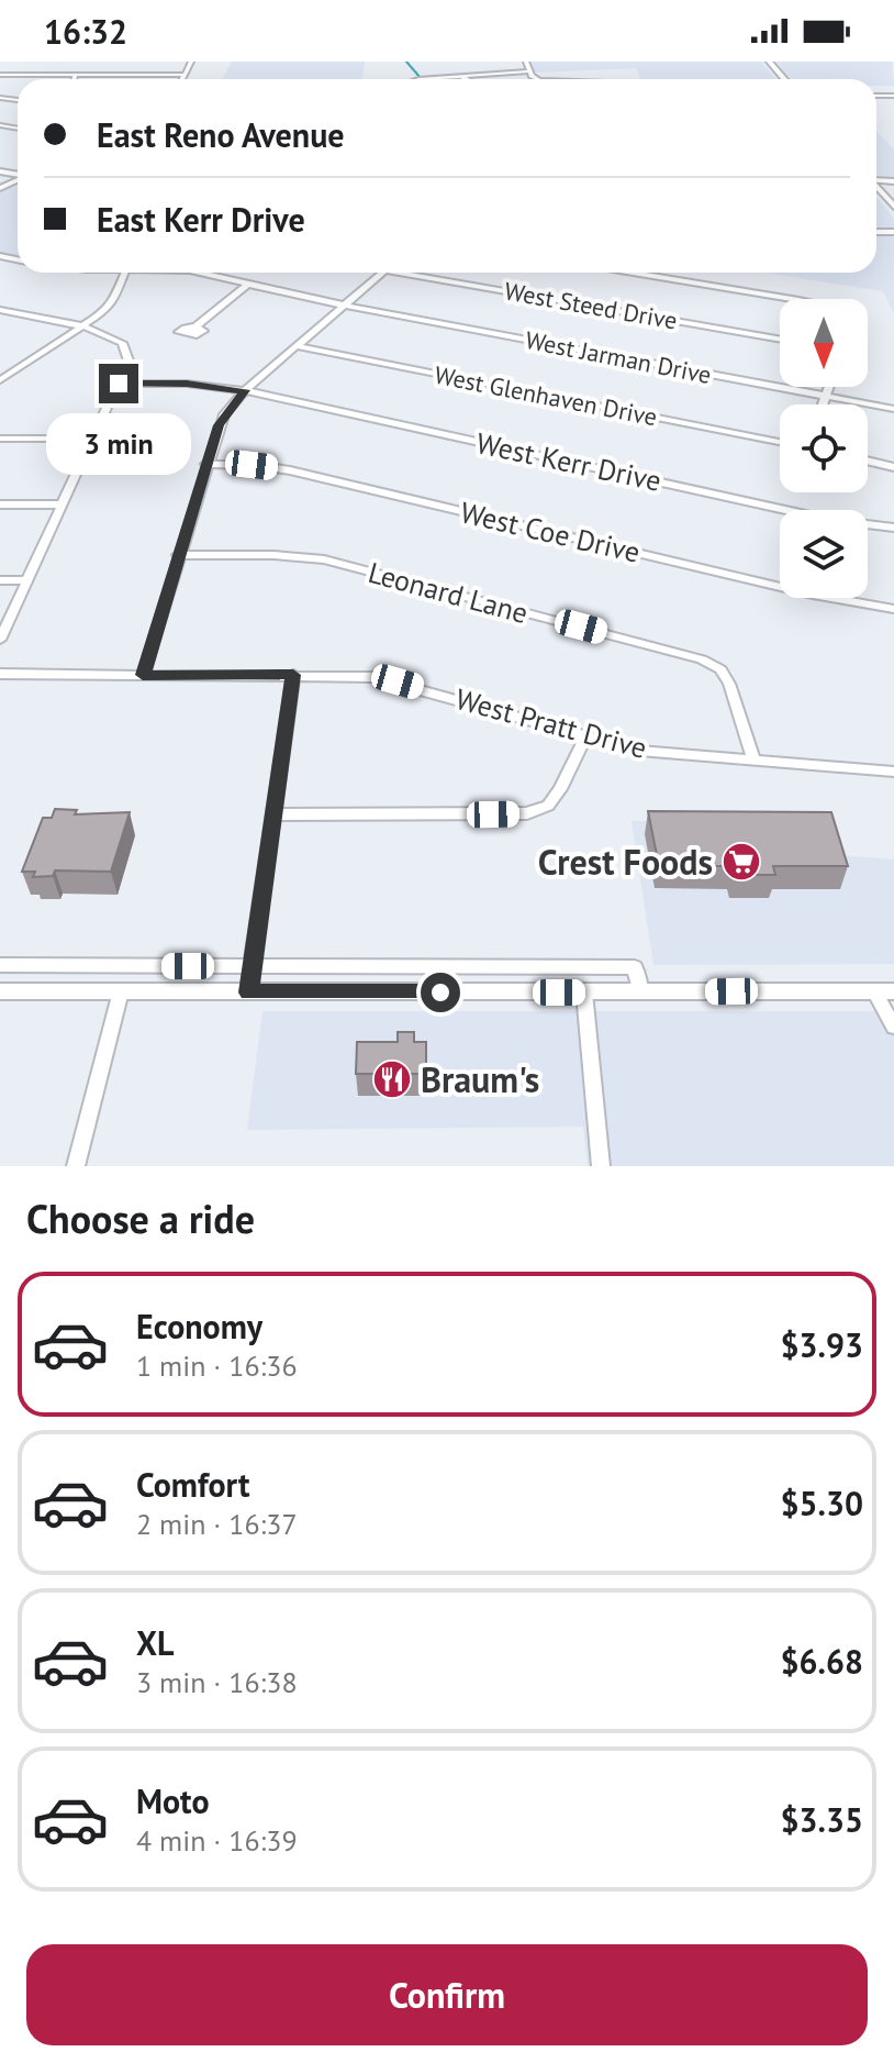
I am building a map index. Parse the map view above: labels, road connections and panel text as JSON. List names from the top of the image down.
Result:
{
  "streets": {
    "street": [
      "West Steed Drive",
      "West Jarman Drive",
      "West Glenhaven Drive",
      "West Kerr Drive",
      "West Coe Drive",
      "Leonard Lane",
      "West Pratt Drive"
    ]
  },
  "crossings": [
    ["Leonard Lane", "West Pratt Drive"]
  ],
  "places": {
    "supermarket": ["Crest Foods"],
    "restaurant": ["Braum's"]
  },
  "north": "bottom",
  "page": {
    "status": "16:32",
    "banner": ["East Reno Avenue", "East Kerr Drive"],
    "bubble": "3 min",
    "heading": "Choose a ride",
    "list": [
      {
        "name": "Economy",
        "note": "1 min · 16:36",
        "value": "$3.93"
      },
      {
        "name": "Comfort",
        "note": "2 min · 16:37",
        "value": "$5.30"
      },
      {
        "name": "XL",
        "note": "3 min · 16:38",
        "value": "$6.68"
      },
      {
        "name": "Moto",
        "note": "4 min · 16:39",
        "value": "$3.35"
      }
    ],
    "buttons": "Confirm"
  }
}
